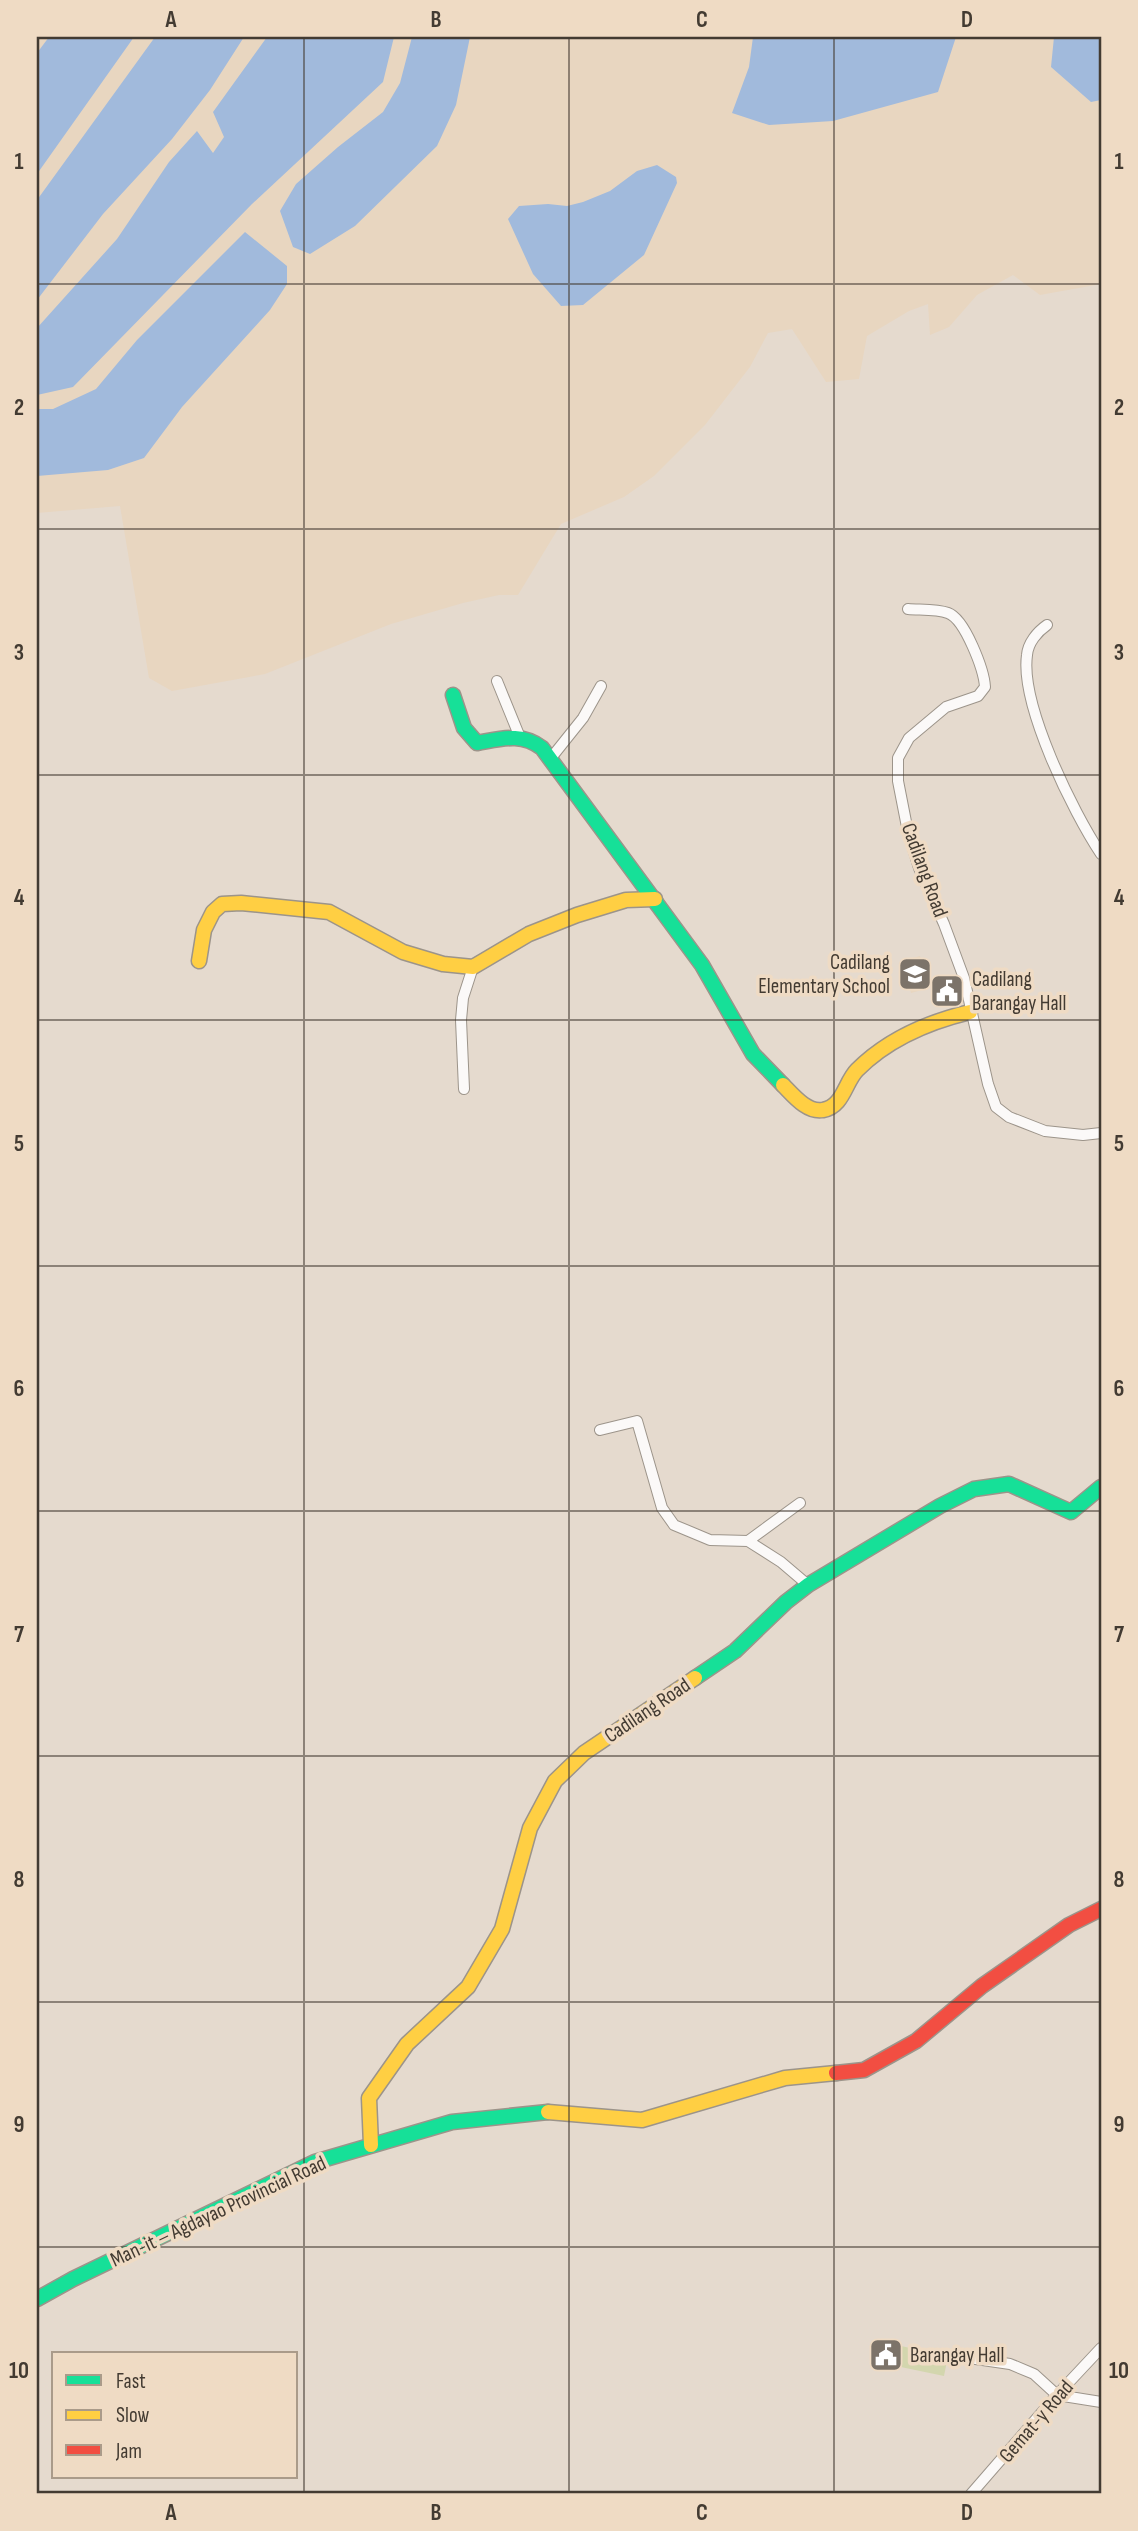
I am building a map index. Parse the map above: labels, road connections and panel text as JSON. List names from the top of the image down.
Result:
{
  "streets": {
    "street": ["Cadilang Road", "Man-it – Agdayao Provincial Road", "Gemat-y Road"]
  },
  "crossings": [
    ["Cadilang Road", "Man-it – Agdayao Provincial Road"]
  ],
  "places": {
    "school or university": ["Cadilang Elementary School"],
    "public building": ["Cadilang Barangay Hall", "Barangay Hall"]
  },
  "legend": ["Fast", "Slow", "Jam"],
  "grid": {
    "columns": [
      "A",
      "B",
      "C",
      "D"
    ],
    "rows": [
      "1",
      "2",
      "3",
      "4",
      "5",
      "6",
      "7",
      "8",
      "9",
      "10"
    ]
  }
}
